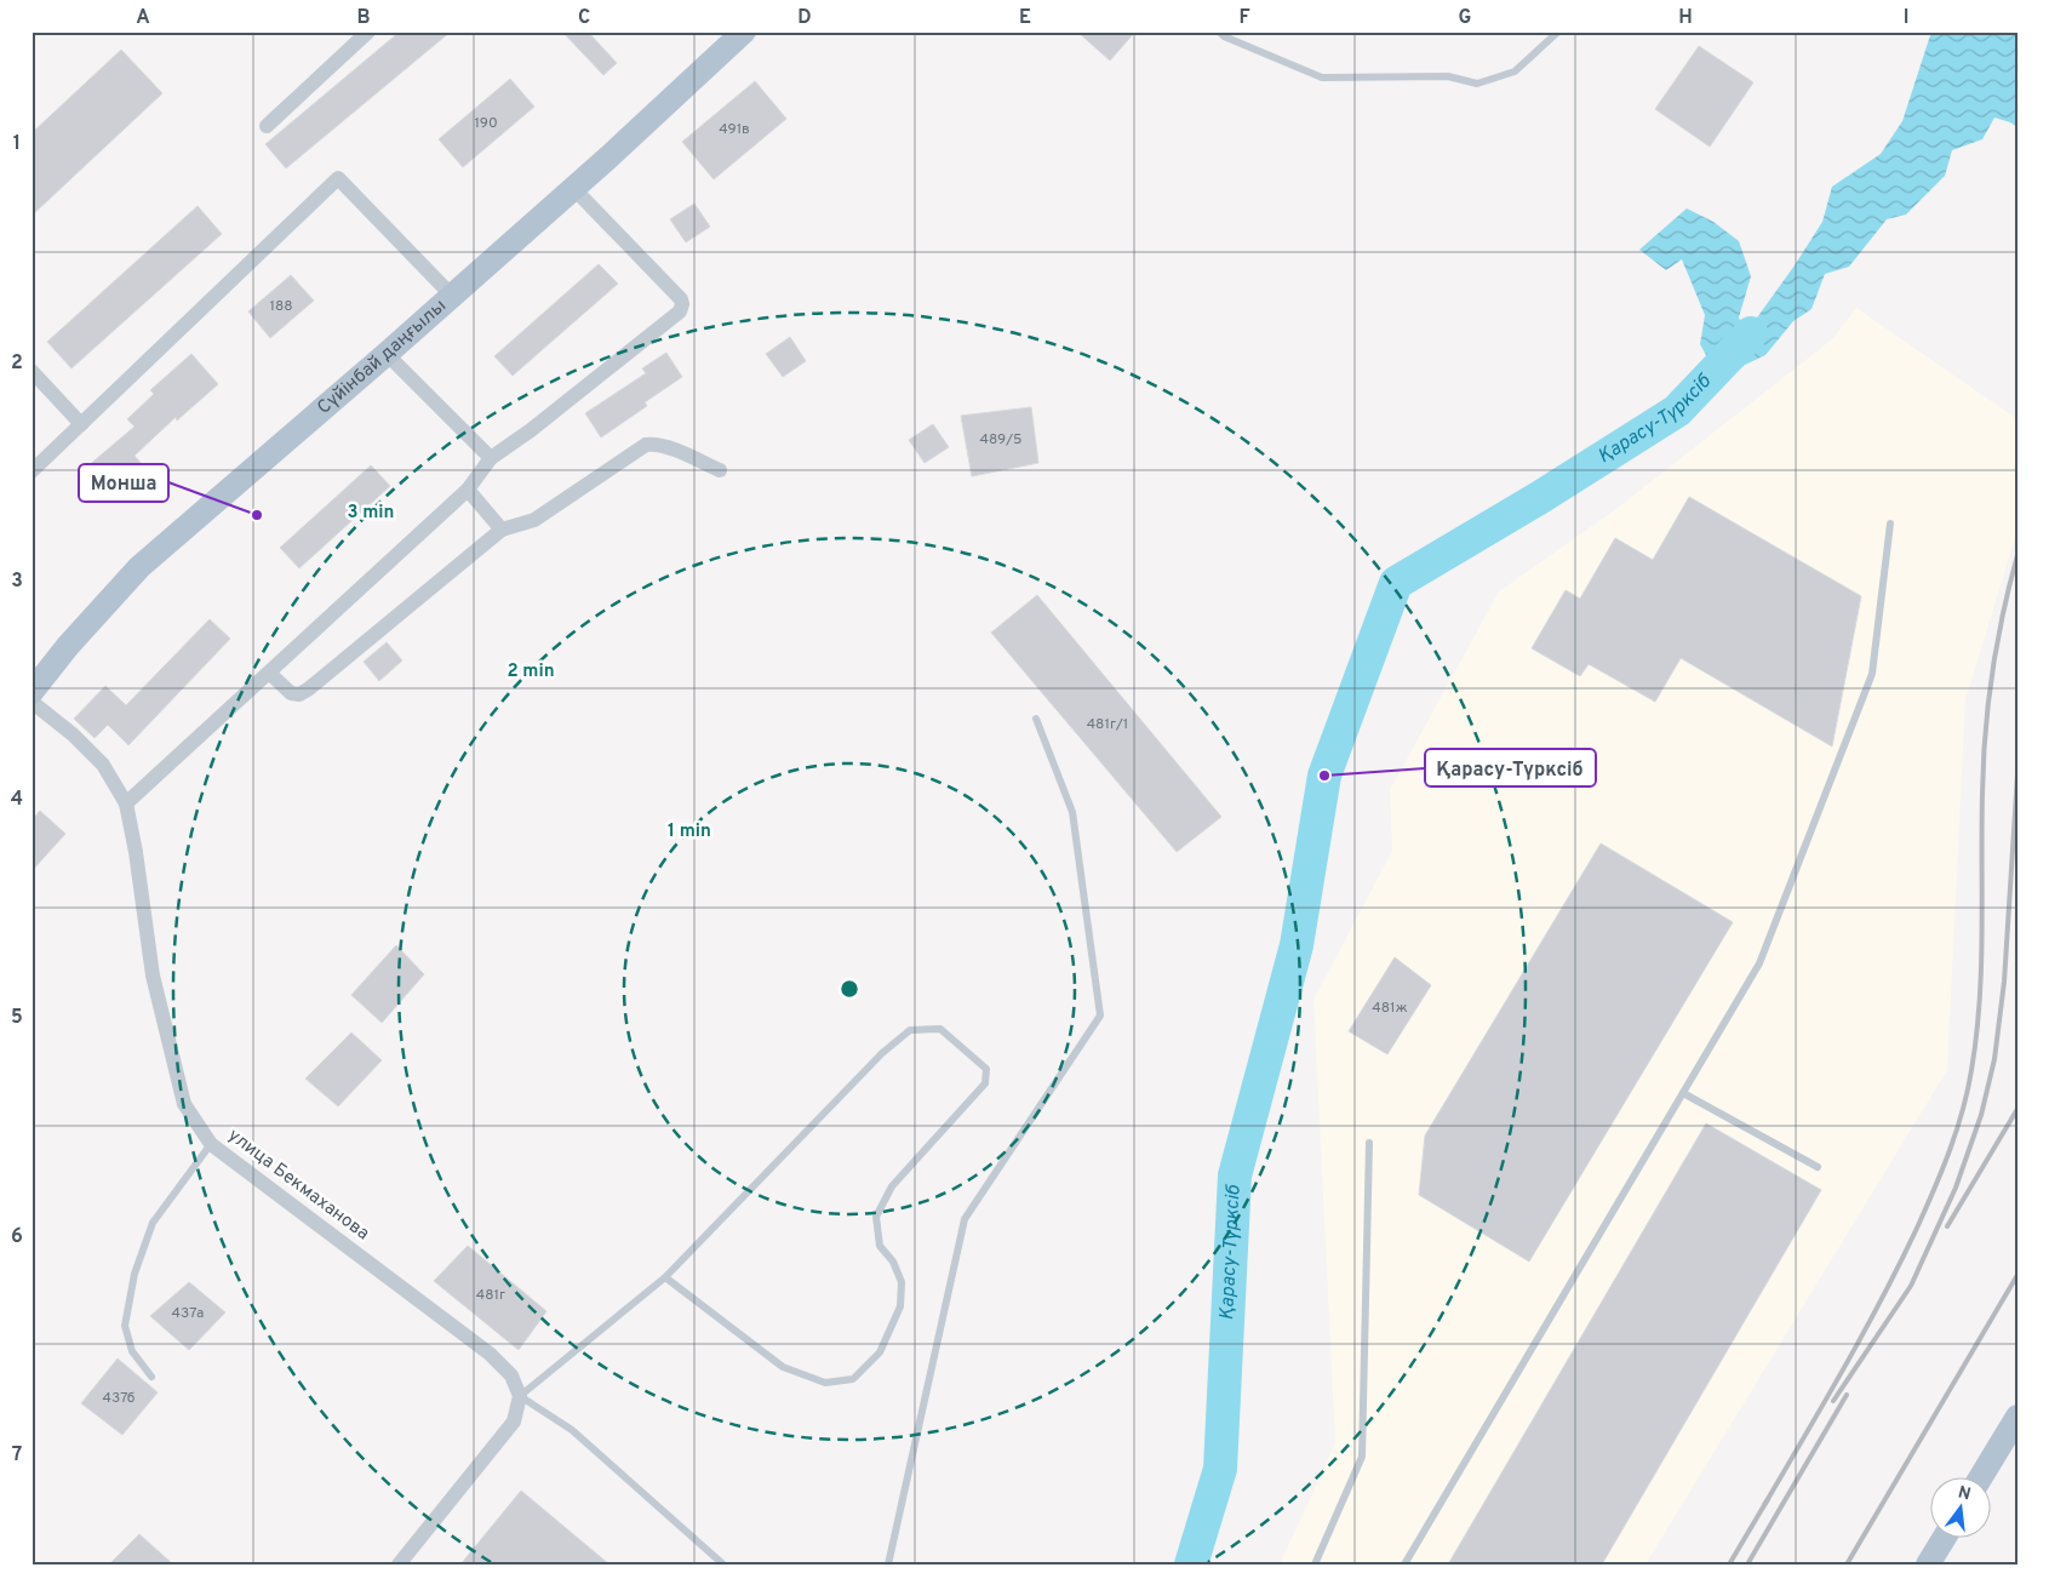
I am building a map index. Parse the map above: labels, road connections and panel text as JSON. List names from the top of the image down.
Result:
{
  "streets": {
    "main road": ["Сүйінбай даңғылы"],
    "street": ["улица Бекмаханова"]
  },
  "water": ["Қарасу-Түрксіб"],
  "places": ["Монша", "Қарасу-Түрксіб"],
  "house_numbers": [
    "190",
    "491в",
    "188",
    "489/5",
    "481г/1",
    "481ж",
    "481г",
    "437а",
    "437б"
  ],
  "north": "top",
  "grid": {
    "columns": [
      "A",
      "B",
      "C",
      "D",
      "E",
      "F",
      "G",
      "H",
      "I"
    ],
    "rows": [
      "1",
      "2",
      "3",
      "4",
      "5",
      "6",
      "7"
    ]
  },
  "rings": ["3 min", "2 min", "1 min"]
}
